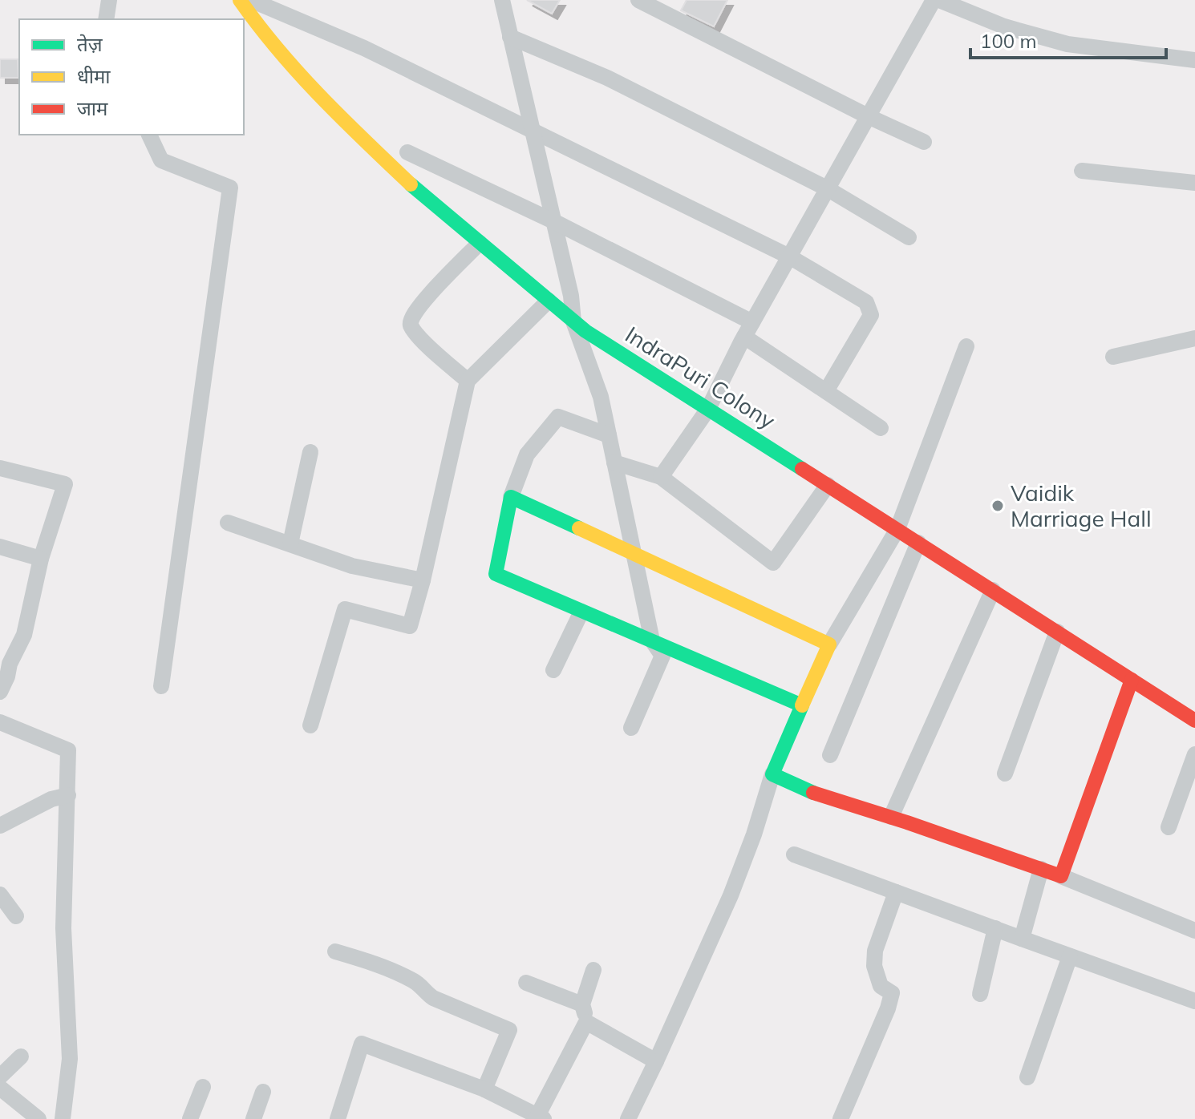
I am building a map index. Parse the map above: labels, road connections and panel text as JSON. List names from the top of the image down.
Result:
{
  "streets": {
    "street": ["IndraPuri Colony"]
  },
  "places": ["Vaidik Marriage Hall"],
  "legend": ["तेज़", "धीमा", "जाम"],
  "scale_bar": "100 m"
}
